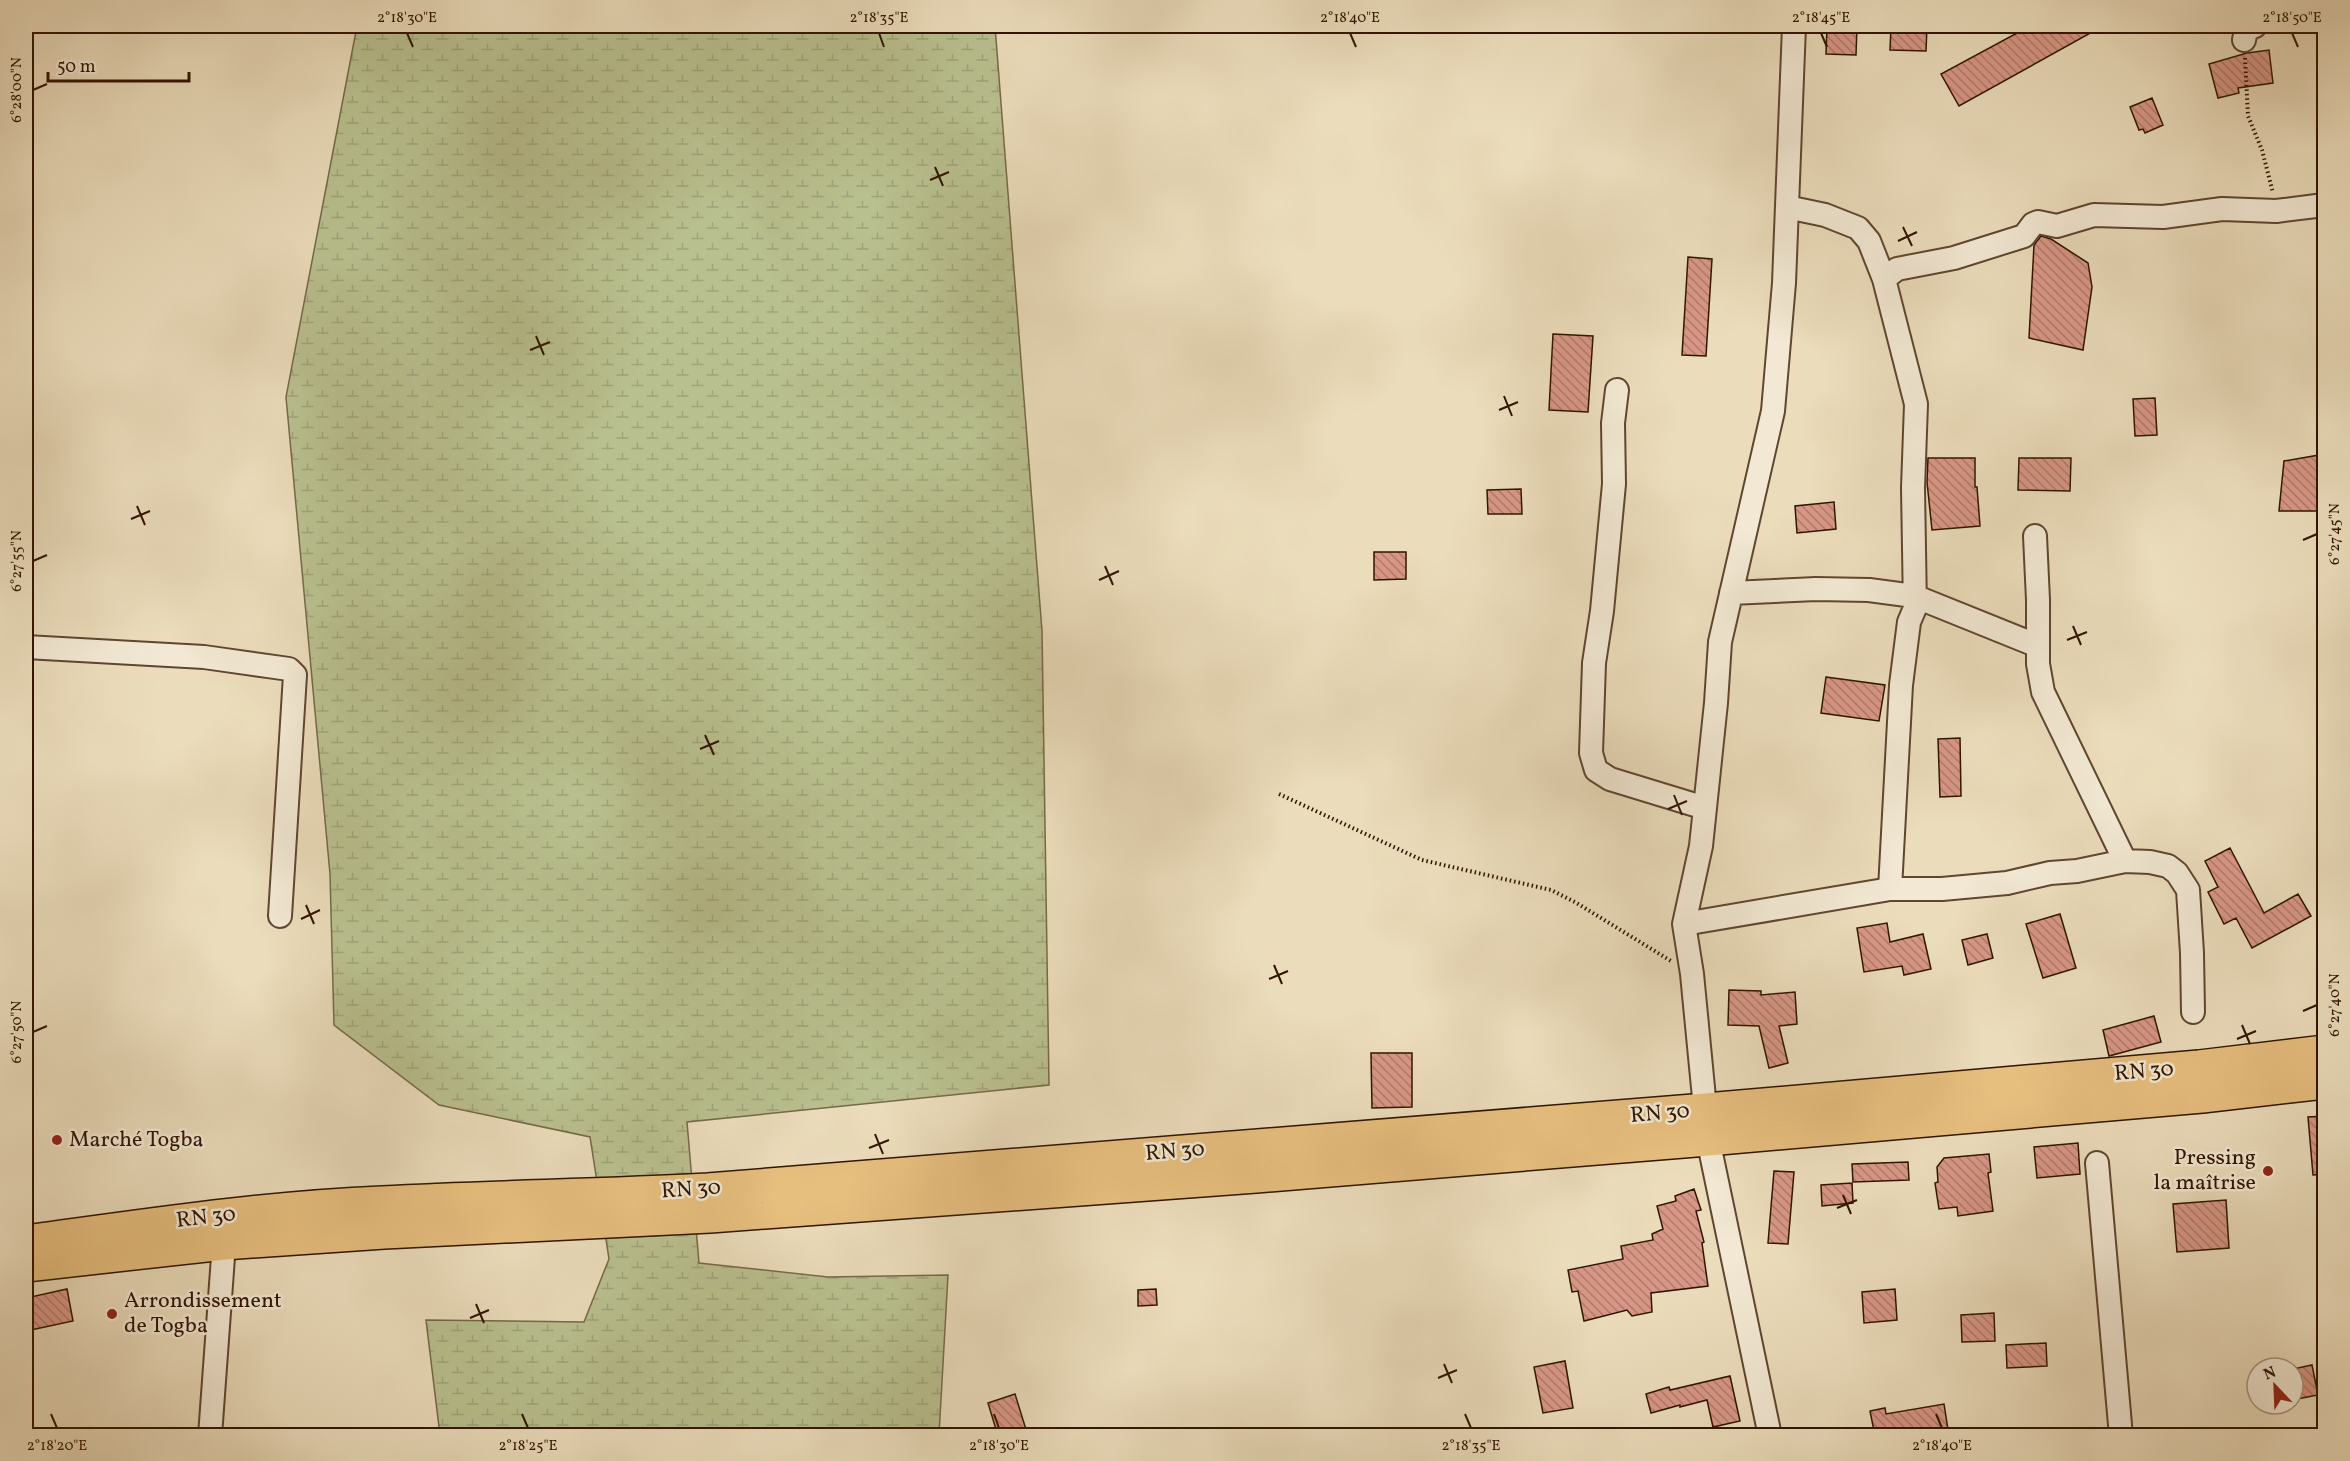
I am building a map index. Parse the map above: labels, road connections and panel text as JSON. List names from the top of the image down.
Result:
{
  "streets": {
    "main road": ["RN 30"]
  },
  "places": ["Marché Togba", "Pressing la maîtrise", "Arrondissement de Togba"],
  "scale_bar": "50 m",
  "north": "top left",
  "coordinates": [
    "2°18'30\"E",
    "2°18'35\"E",
    "2°18'40\"E",
    "2°18'45\"E",
    "2°18'50\"E",
    "6°28'00\"N",
    "6°27'45\"N",
    "6°27'55\"N",
    "6°27'40\"N",
    "6°27'50\"N",
    "2°18'20\"E",
    "2°18'25\"E"
  ]
}
